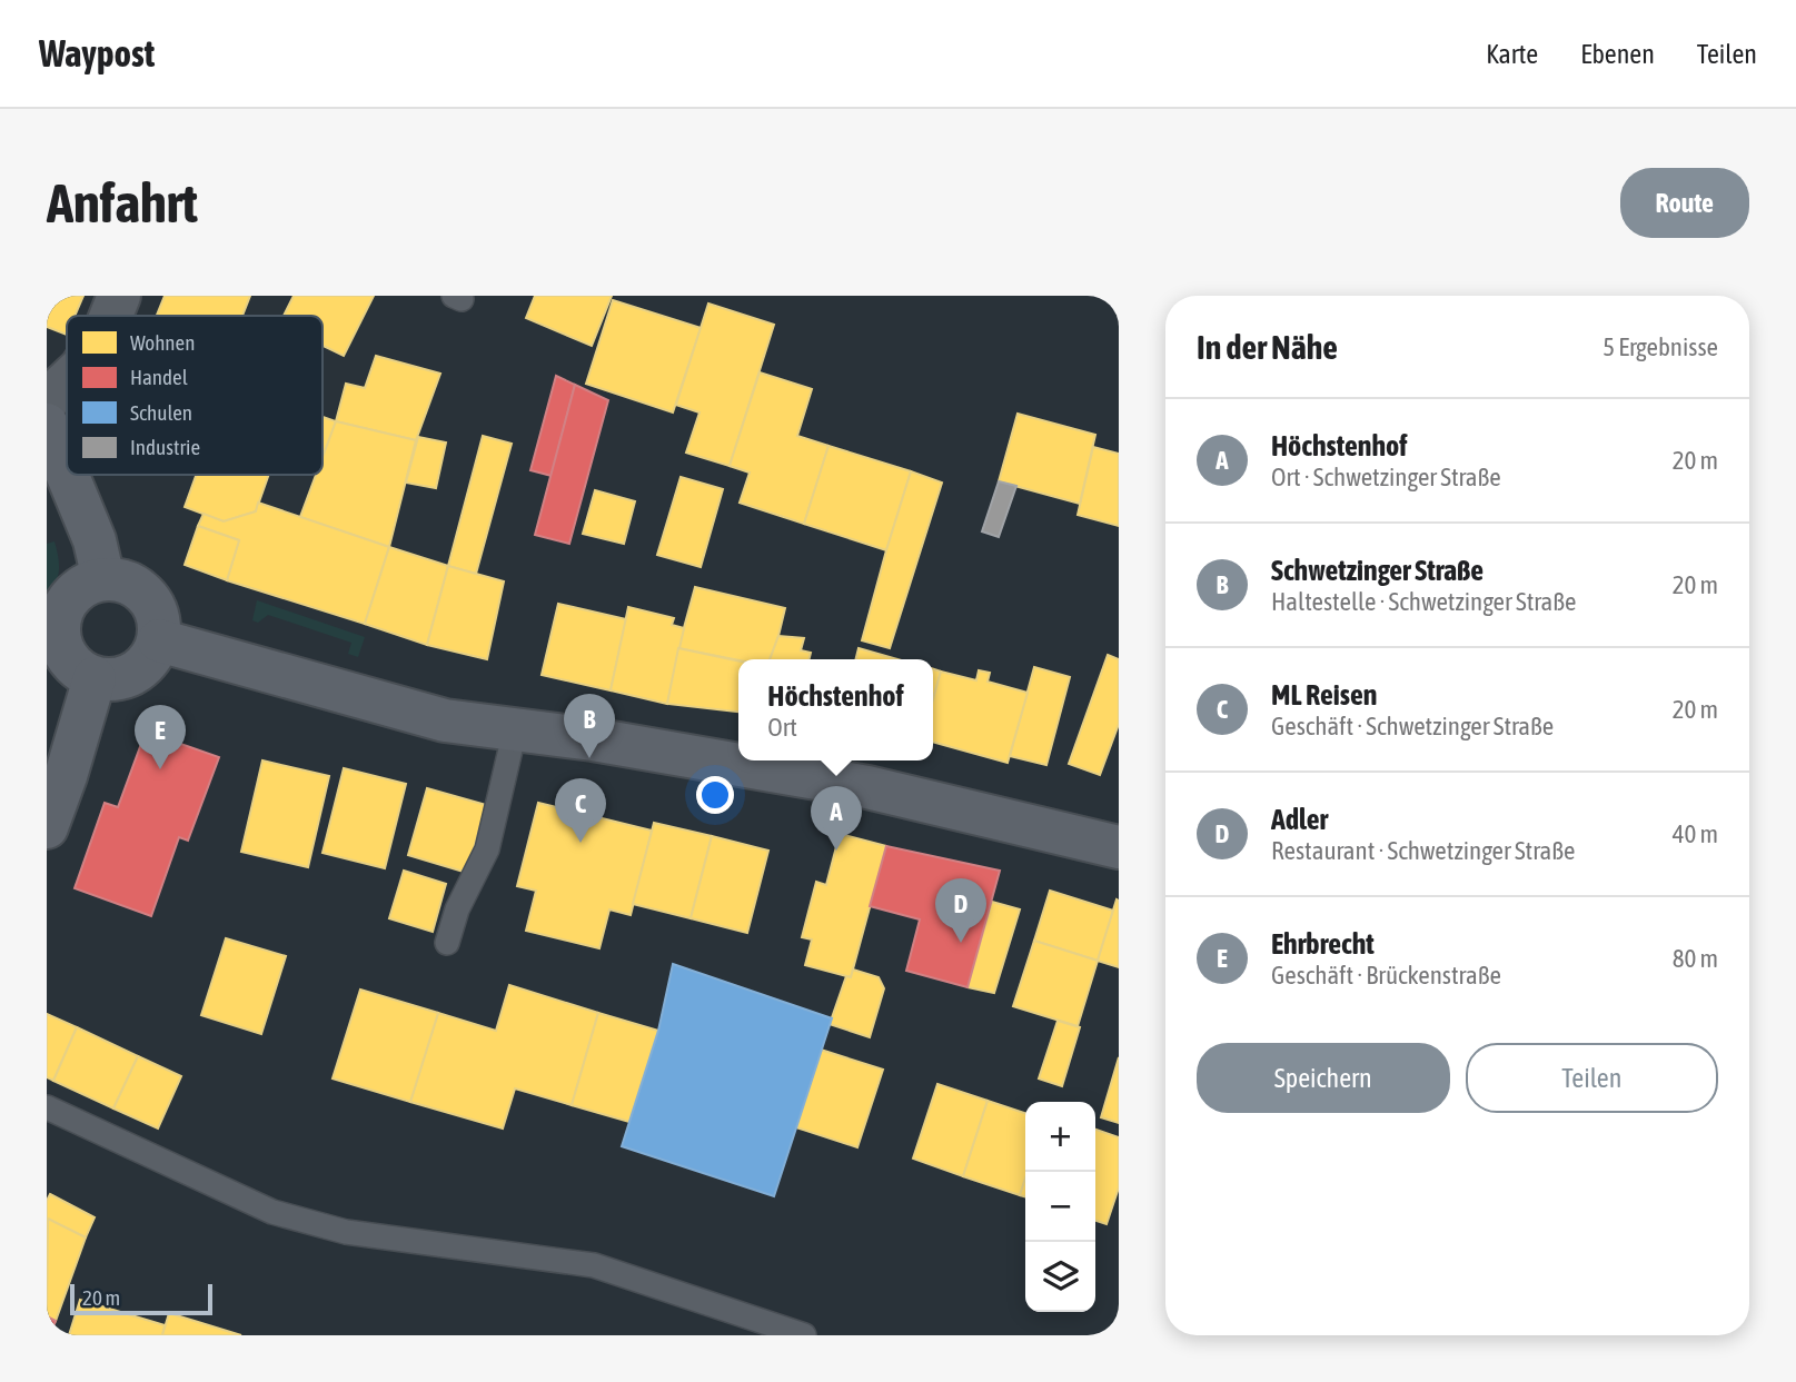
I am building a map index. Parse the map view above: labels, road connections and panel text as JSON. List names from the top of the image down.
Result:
{
  "legend": [
    "Wohnen",
    "Handel",
    "Schulen",
    "Industrie"
  ],
  "scale_bar": "20 m",
  "page": {
    "header": "Waypost",
    "nav": ["Karte", "Ebenen", "Teilen"],
    "buttons": [
      "Route",
      ["Speichern", "Teilen"]
    ],
    "title": "Anfahrt",
    "heading": ["In der Nähe", "5 Ergebnisse"],
    "list": [
      {
        "mark": "A",
        "name": "Höchstenhof",
        "note": "Ort · Schwetzinger Straße",
        "value": "20 m"
      },
      {
        "mark": "B",
        "name": "Schwetzinger Straße",
        "note": "Haltestelle · Schwetzinger Straße",
        "value": "20 m"
      },
      {
        "mark": "C",
        "name": "ML Reisen",
        "note": "Geschäft · Schwetzinger Straße",
        "value": "20 m"
      },
      {
        "mark": "D",
        "name": "Adler",
        "note": "Restaurant · Schwetzinger Straße",
        "value": "40 m"
      },
      {
        "mark": "E",
        "name": "Ehrbrecht",
        "note": "Geschäft · Brückenstraße",
        "value": "80 m"
      }
    ],
    "popup": ["Höchstenhof", "Ort"],
    "pins": [
      "B",
      "E",
      "C",
      "A",
      "D"
    ],
    "map_buttons": ["+", "−"],
    "scale": "20 m"
  }
}
